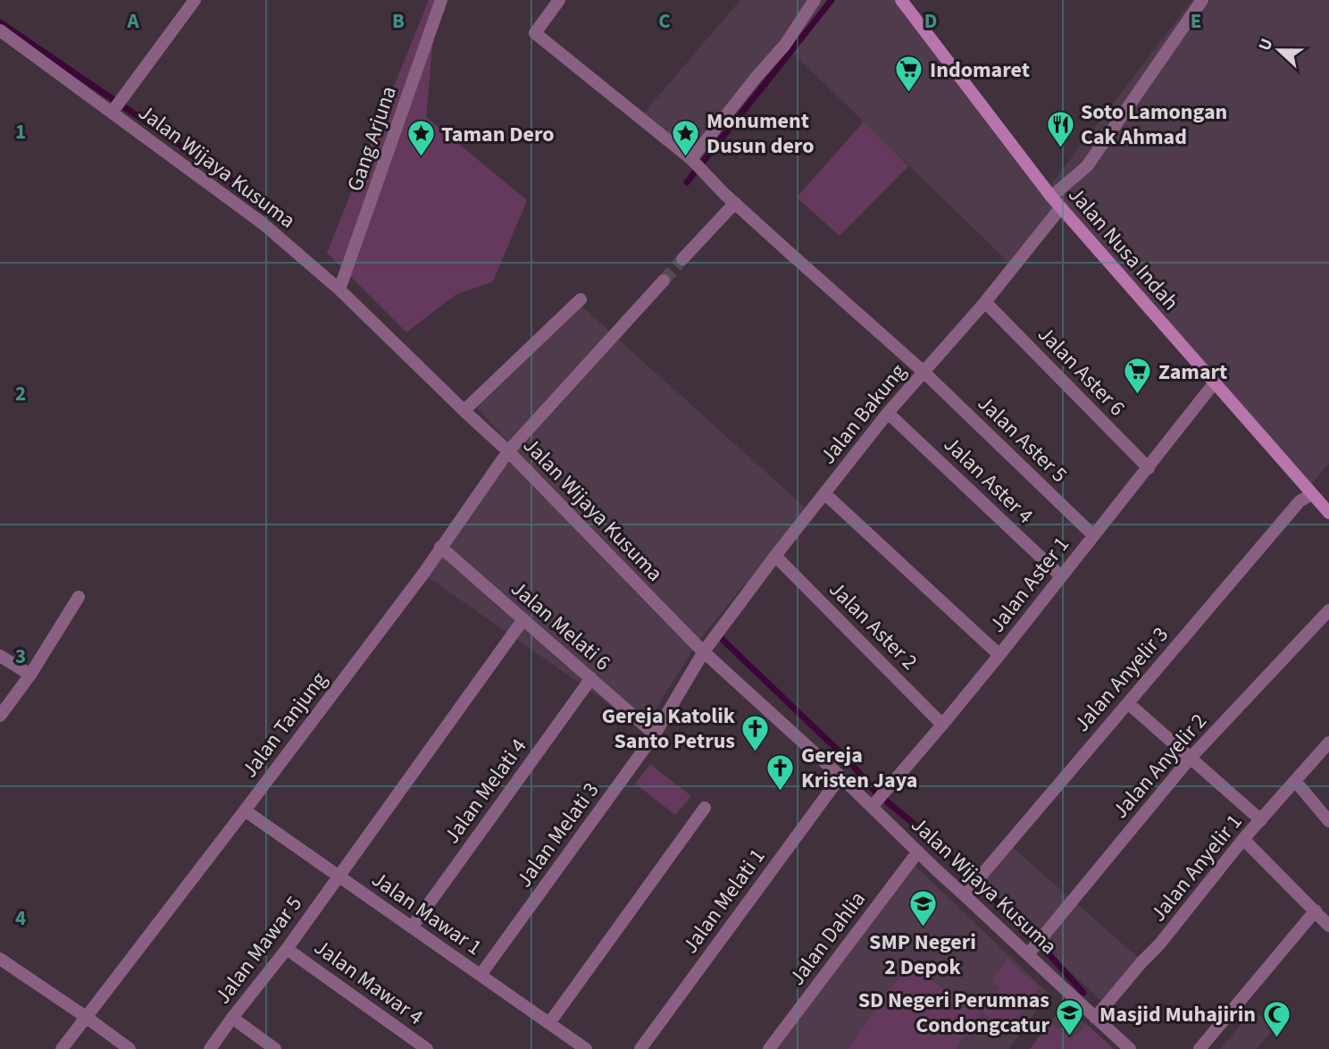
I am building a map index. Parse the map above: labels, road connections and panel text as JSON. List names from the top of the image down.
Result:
{
  "streets": {
    "main road": ["Jalan Nusa Indah"],
    "street": [
      "Gang Arjuna",
      "Jalan Wijaya Kusuma",
      "Jalan Aster 6",
      "Jalan Bakung",
      "Jalan Aster 5",
      "Jalan Aster 4",
      "Jalan Aster 1",
      "Jalan Melati 6",
      "Jalan Aster 2",
      "Jalan Anyelir 3",
      "Jalan Tanjung",
      "Jalan Anyelir 2",
      "Jalan Melati 4",
      "Jalan Melati 3",
      "Jalan Anyelir 1",
      "Jalan Melati 1",
      "Jalan Mawar 1",
      "Jalan Dahlia",
      "Jalan Mawar 5",
      "Jalan Mawar 4"
    ]
  },
  "crossings": [
    ["Gang Arjuna", "Jalan Wijaya Kusuma"],
    ["Jalan Wijaya Kusuma", "Jalan Bakung"],
    ["Jalan Wijaya Kusuma", "Jalan Aster 1"],
    ["Jalan Wijaya Kusuma", "Jalan Anyelir 3"],
    ["Jalan Wijaya Kusuma", "Jalan Tanjung"],
    ["Jalan Wijaya Kusuma", "Jalan Anyelir 2"],
    ["Jalan Wijaya Kusuma", "Jalan Melati 3"],
    ["Jalan Wijaya Kusuma", "Jalan Anyelir 1"],
    ["Jalan Wijaya Kusuma", "Jalan Melati 1"],
    ["Jalan Wijaya Kusuma", "Jalan Dahlia"],
    ["Jalan Nusa Indah", "Jalan Bakung"],
    ["Jalan Nusa Indah", "Jalan Aster 1"],
    ["Jalan Nusa Indah", "Jalan Anyelir 3"],
    ["Jalan Aster 6", "Jalan Bakung"],
    ["Jalan Aster 6", "Jalan Aster 1"],
    ["Jalan Bakung", "Jalan Aster 5"],
    ["Jalan Bakung", "Jalan Aster 4"],
    ["Jalan Bakung", "Jalan Aster 2"],
    ["Jalan Bakung", "Jalan Melati 3"],
    ["Jalan Aster 5", "Jalan Aster 1"],
    ["Jalan Aster 4", "Jalan Aster 1"],
    ["Jalan Aster 1", "Jalan Aster 2"],
    ["Jalan Melati 6", "Jalan Tanjung"],
    ["Jalan Melati 6", "Jalan Melati 4"],
    ["Jalan Melati 6", "Jalan Melati 3"],
    ["Jalan Melati 6", "Jalan Mawar 5"],
    ["Jalan Tanjung", "Jalan Mawar 1"],
    ["Jalan Melati 4", "Jalan Mawar 1"],
    ["Jalan Melati 3", "Jalan Mawar 1"],
    ["Jalan Mawar 1", "Jalan Mawar 5"],
    ["Jalan Mawar 5", "Jalan Mawar 4"]
  ],
  "places": {
    "supermarket": ["Indomaret", "Zamart"],
    "restaurant": ["Soto Lamongan Cak Ahmad"],
    "place": ["Monument Dusun dero", "Taman Dero"],
    "church": ["Gereja Katolik Santo Petrus", "Gereja Kristen Jaya"],
    "school or university": ["SMP Negeri 2 Depok", "SD Negeri Perumnas Condongcatur"],
    "mosque": ["Masjid Muhajirin"]
  },
  "north": "left",
  "grid": {
    "columns": [
      "A",
      "B",
      "C",
      "D",
      "E"
    ],
    "rows": [
      "1",
      "2",
      "3",
      "4"
    ]
  }
}
